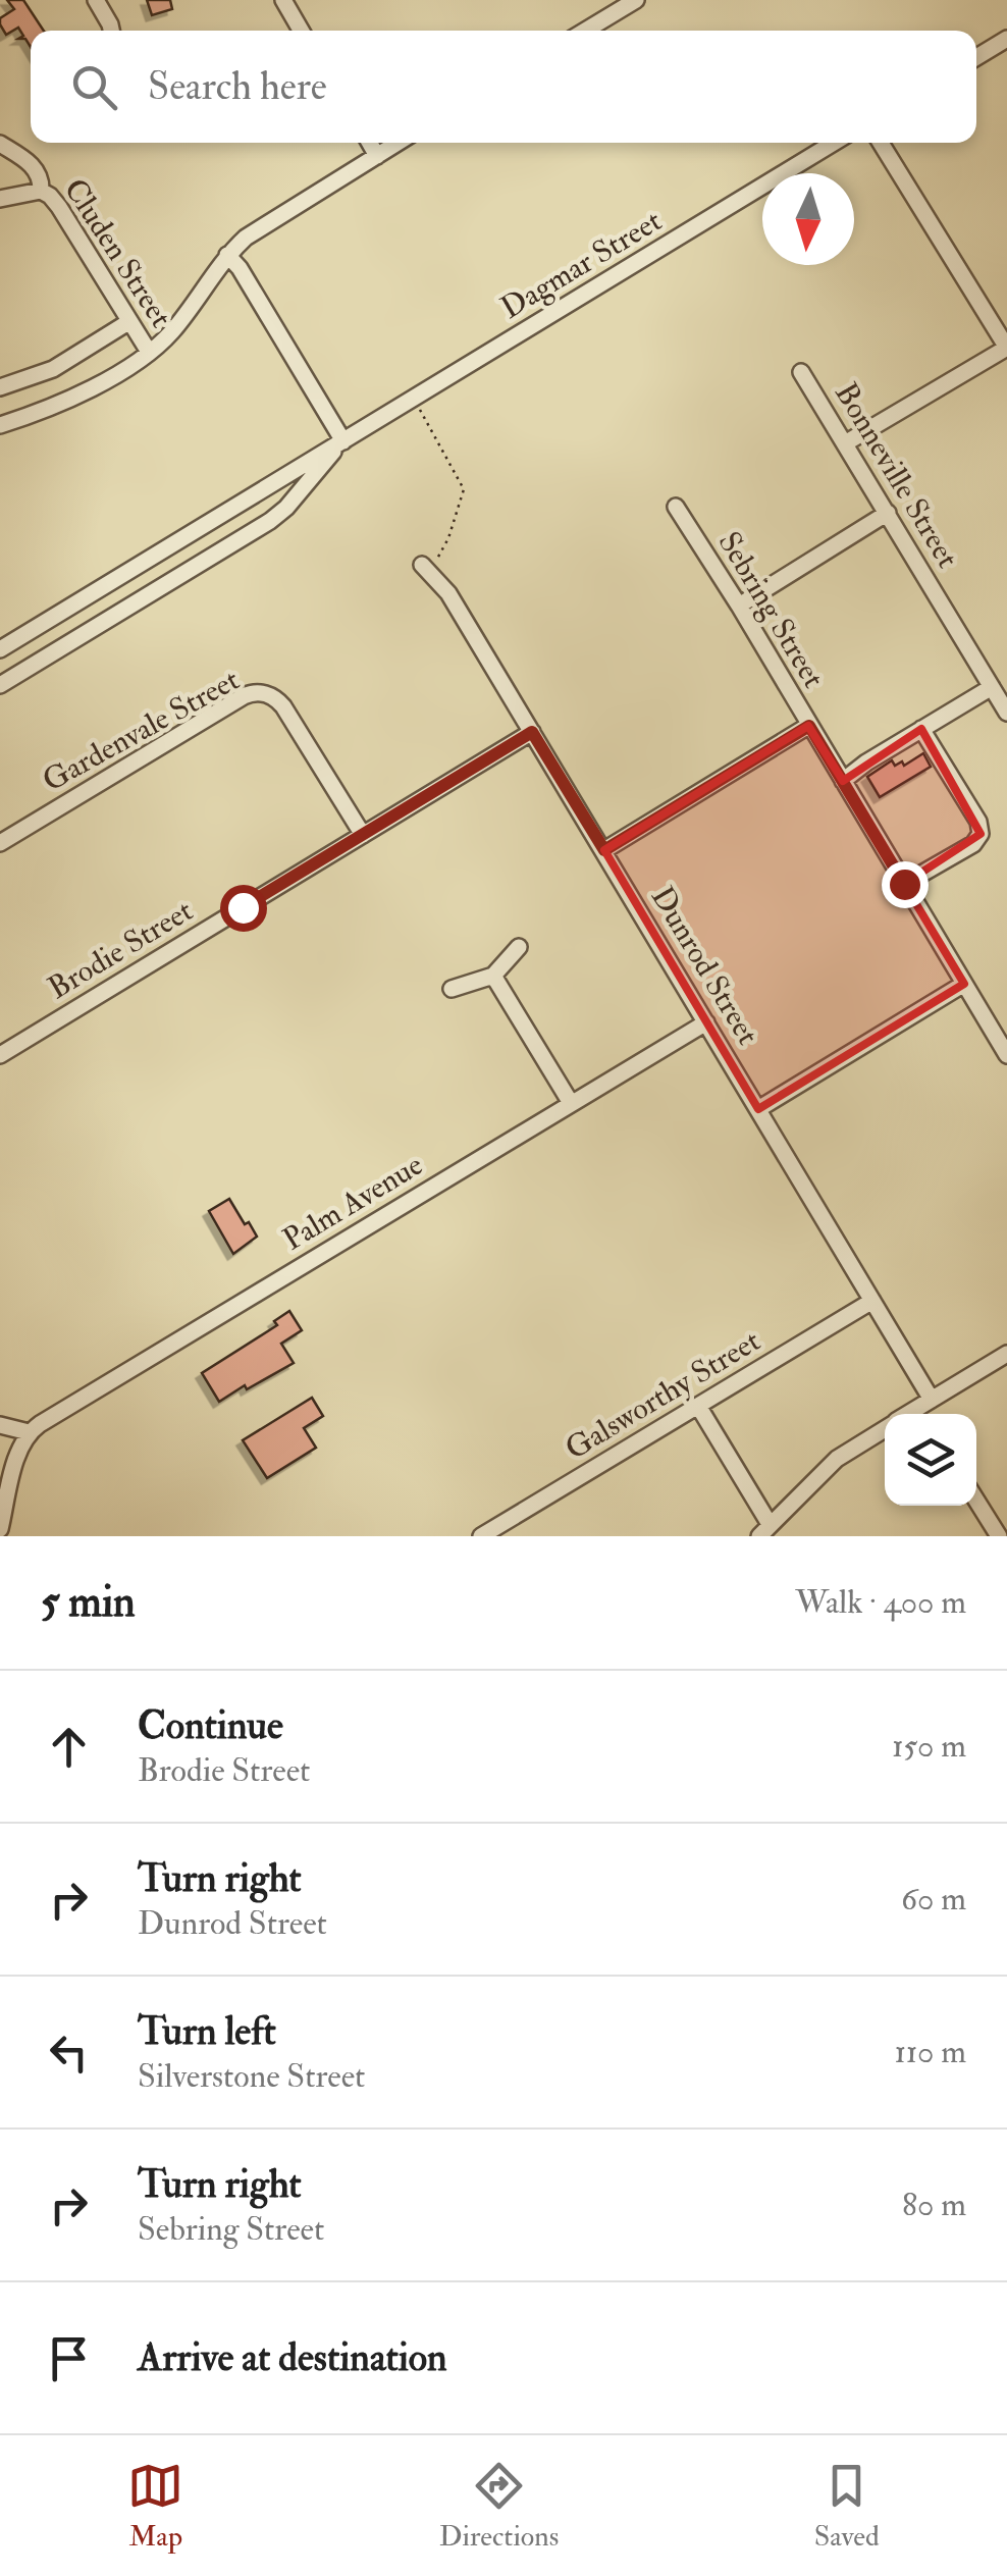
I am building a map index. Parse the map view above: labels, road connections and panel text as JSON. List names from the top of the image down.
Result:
{
  "streets": {
    "street": [
      "Cluden Street",
      "Dagmar Street",
      "Bonneville Street",
      "Sebring Street",
      "Gardenvale Street",
      "Brodie Street",
      "Dunrod Street",
      "Palm Avenue",
      "Galsworthy Street"
    ]
  },
  "crossings": [
    ["Gardenvale Street", "Brodie Street"],
    ["Brodie Street", "Dunrod Street"],
    ["Dunrod Street", "Palm Avenue"],
    ["Dunrod Street", "Galsworthy Street"]
  ],
  "north": "bottom",
  "page": {
    "search": "Search here",
    "heading": ["5 min", "Walk · 400 m"],
    "list": [
      ["Continue", "Brodie Street", "150 m"],
      ["Turn right", "Dunrod Street", "60 m"],
      ["Turn left", "Silverstone Street", "110 m"],
      ["Turn right", "Sebring Street", "80 m"],
      "Arrive at destination"
    ],
    "nav": ["Map", "Directions", "Saved"]
  }
}
